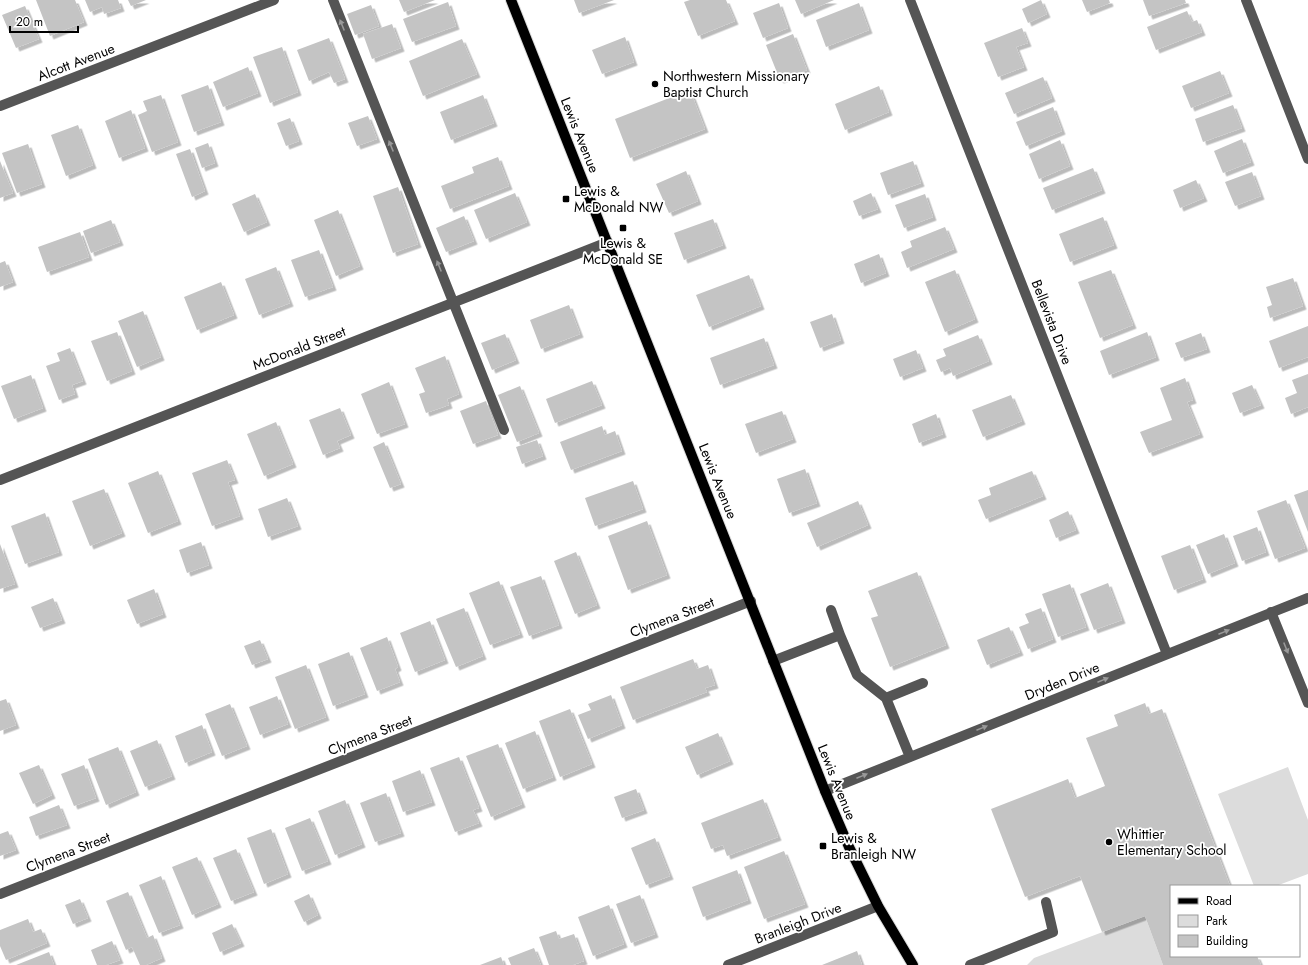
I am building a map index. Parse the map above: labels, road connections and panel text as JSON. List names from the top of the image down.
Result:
{
  "streets": {
    "main road": ["Lewis Avenue"],
    "street": [
      "Alcott Avenue",
      "Bellevista Drive",
      "McDonald Street",
      "Clymena Street",
      "Dryden Drive",
      "Branleigh Drive"
    ]
  },
  "crossings": [
    ["Lewis Avenue", "McDonald Street"],
    ["Lewis Avenue", "Clymena Street"],
    ["Lewis Avenue", "Dryden Drive"],
    ["Lewis Avenue", "Branleigh Drive"],
    ["Bellevista Drive", "Dryden Drive"]
  ],
  "one_way": ["Dryden Drive"],
  "places": {
    "other": ["Northwestern Missionary Baptist Church", "Whittier Elementary School"],
    "transit": ["Lewis & McDonald NW", "Lewis & McDonald SE", "Lewis & Branleigh NW"]
  },
  "legend": ["Road", "Park", "Building"],
  "scale_bar": "20 m"
}
